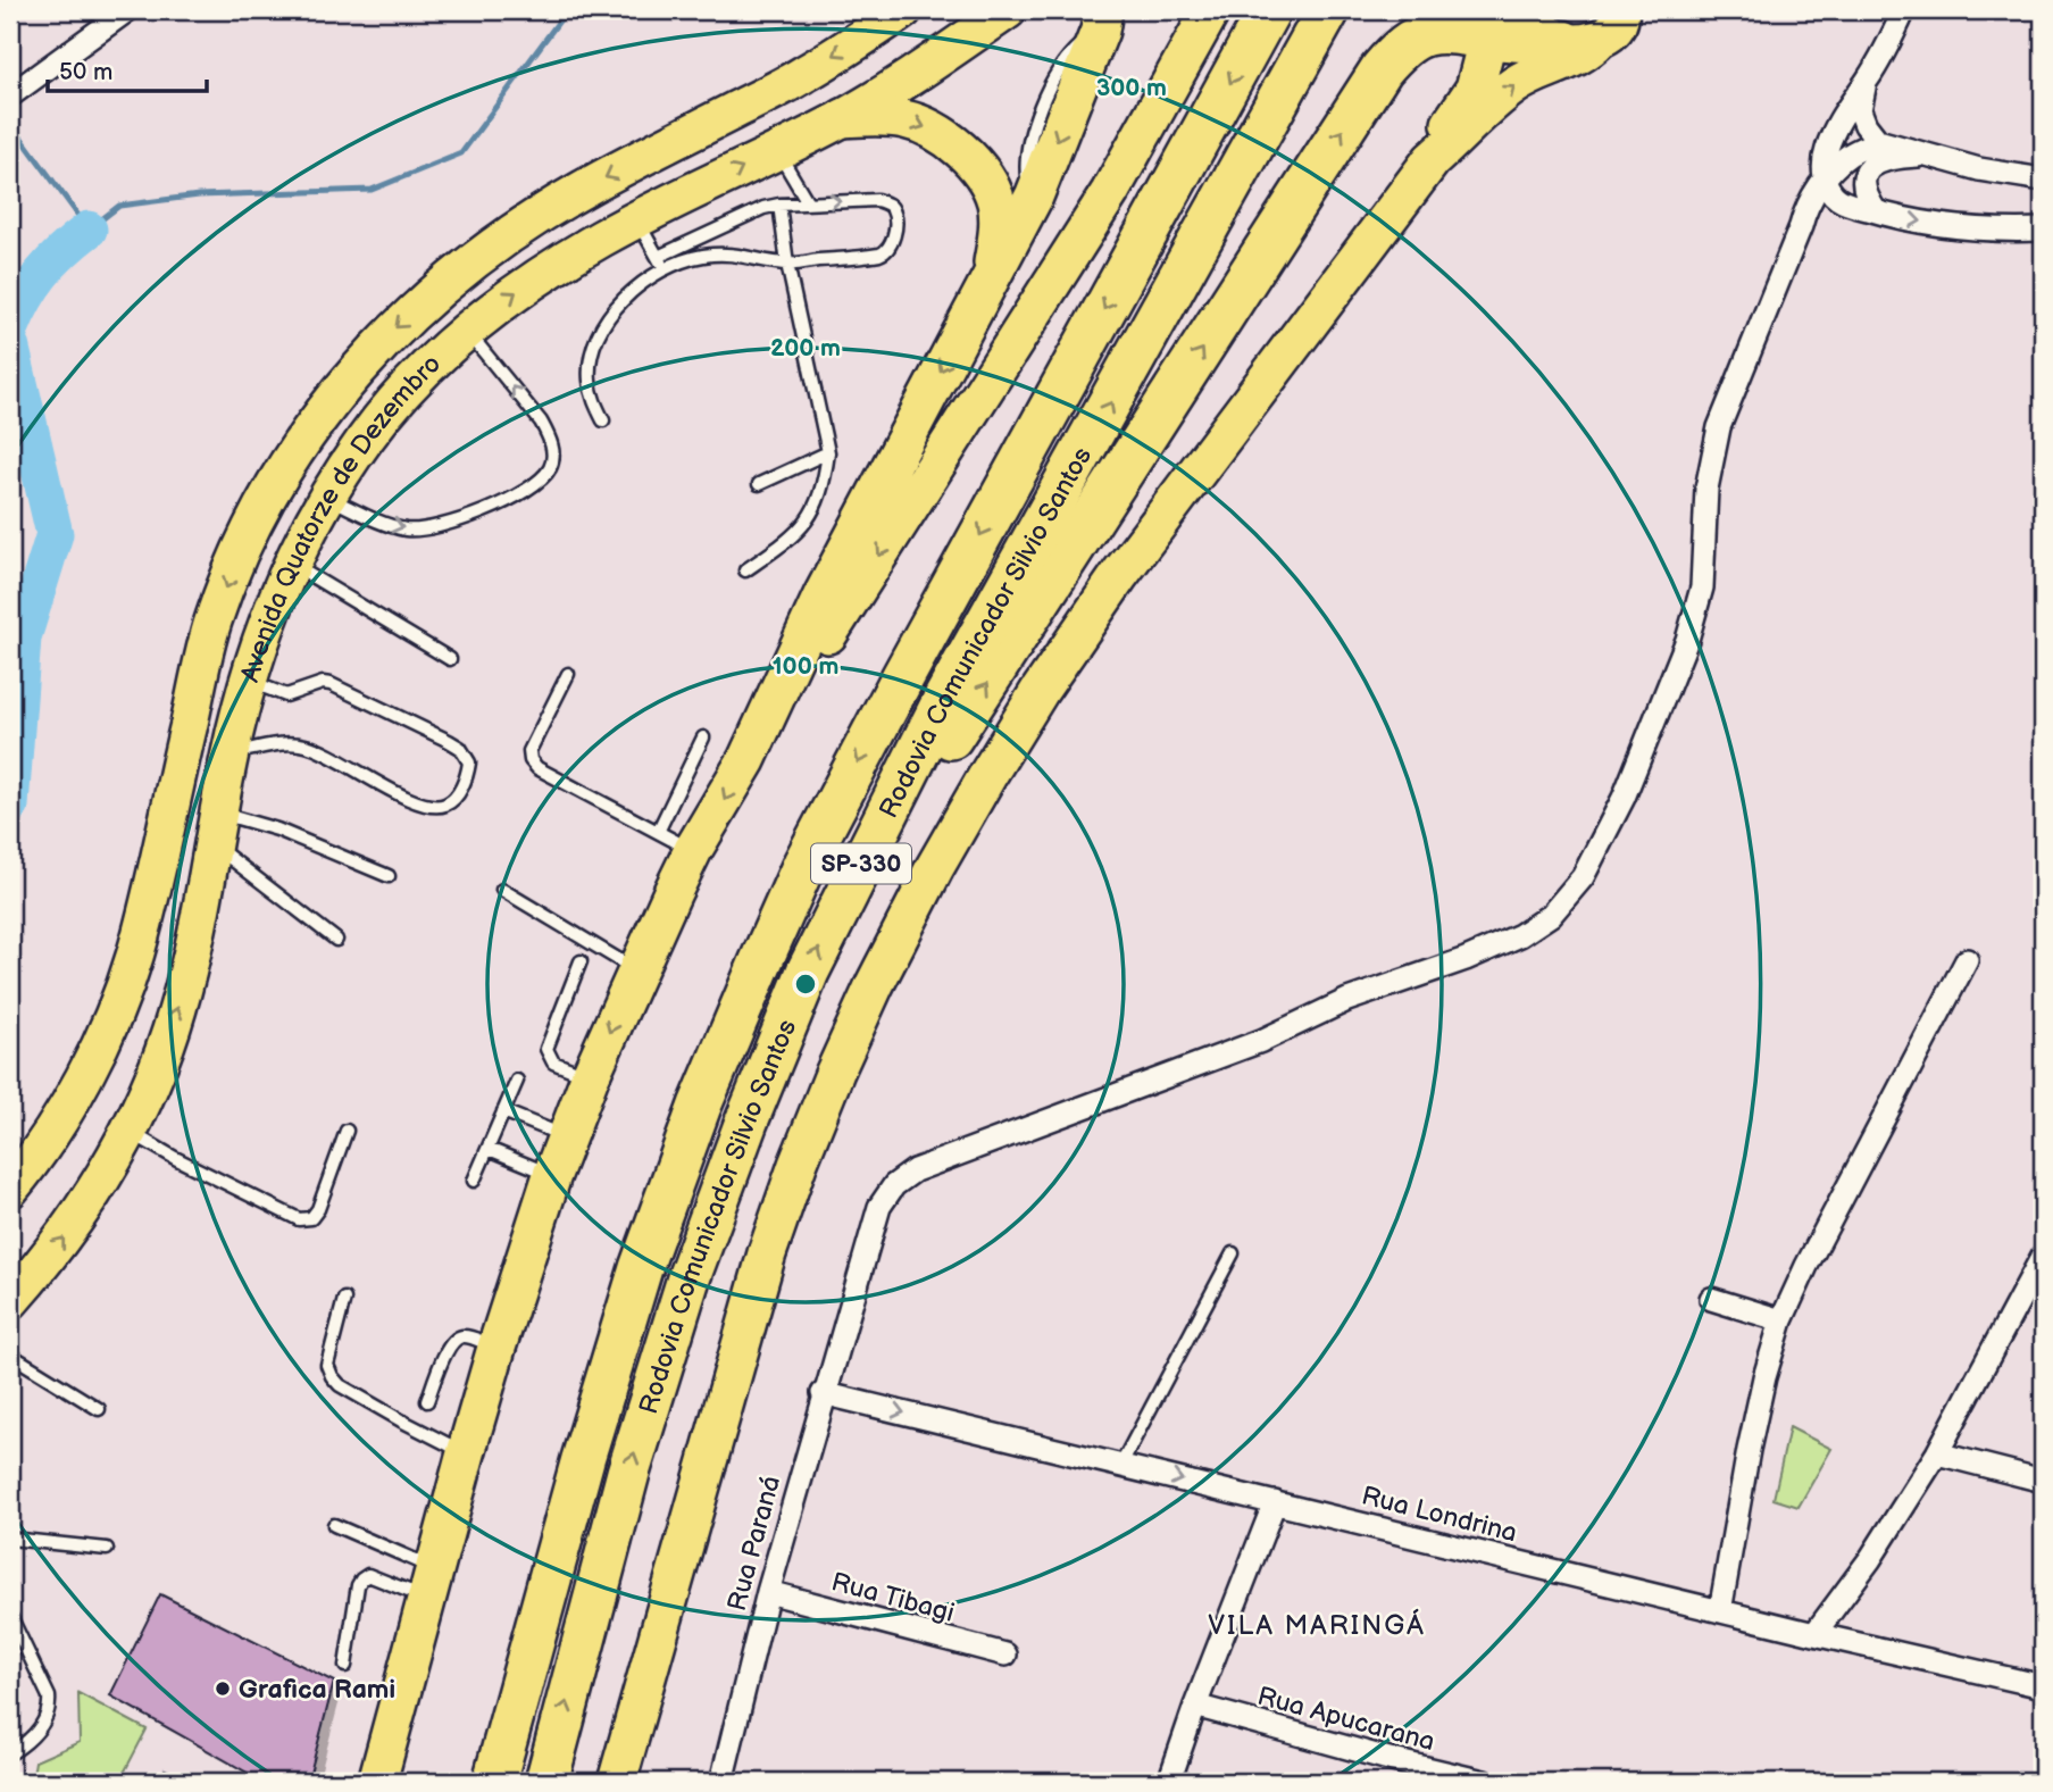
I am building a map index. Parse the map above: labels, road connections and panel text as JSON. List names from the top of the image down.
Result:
{
  "streets": {
    "highway": ["Rodovia Comunicador Silvio Santos", "SP-330"],
    "main road": ["Avenida Quatorze de Dezembro"],
    "street": [
      "Rua Londrina",
      "Rua Paraná",
      "Rua Tibagi",
      "Rua Apucarana"
    ]
  },
  "crossings": [
    ["Rua Londrina", "Rua Paraná"],
    ["Rua Paraná", "Rua Tibagi"]
  ],
  "one_way": ["Rua Londrina"],
  "districts": ["VILA MARINGÁ"],
  "places": ["Grafica Rami"],
  "scale_bar": "50 m",
  "rings": ["300 m", "200 m", "100 m"]
}
